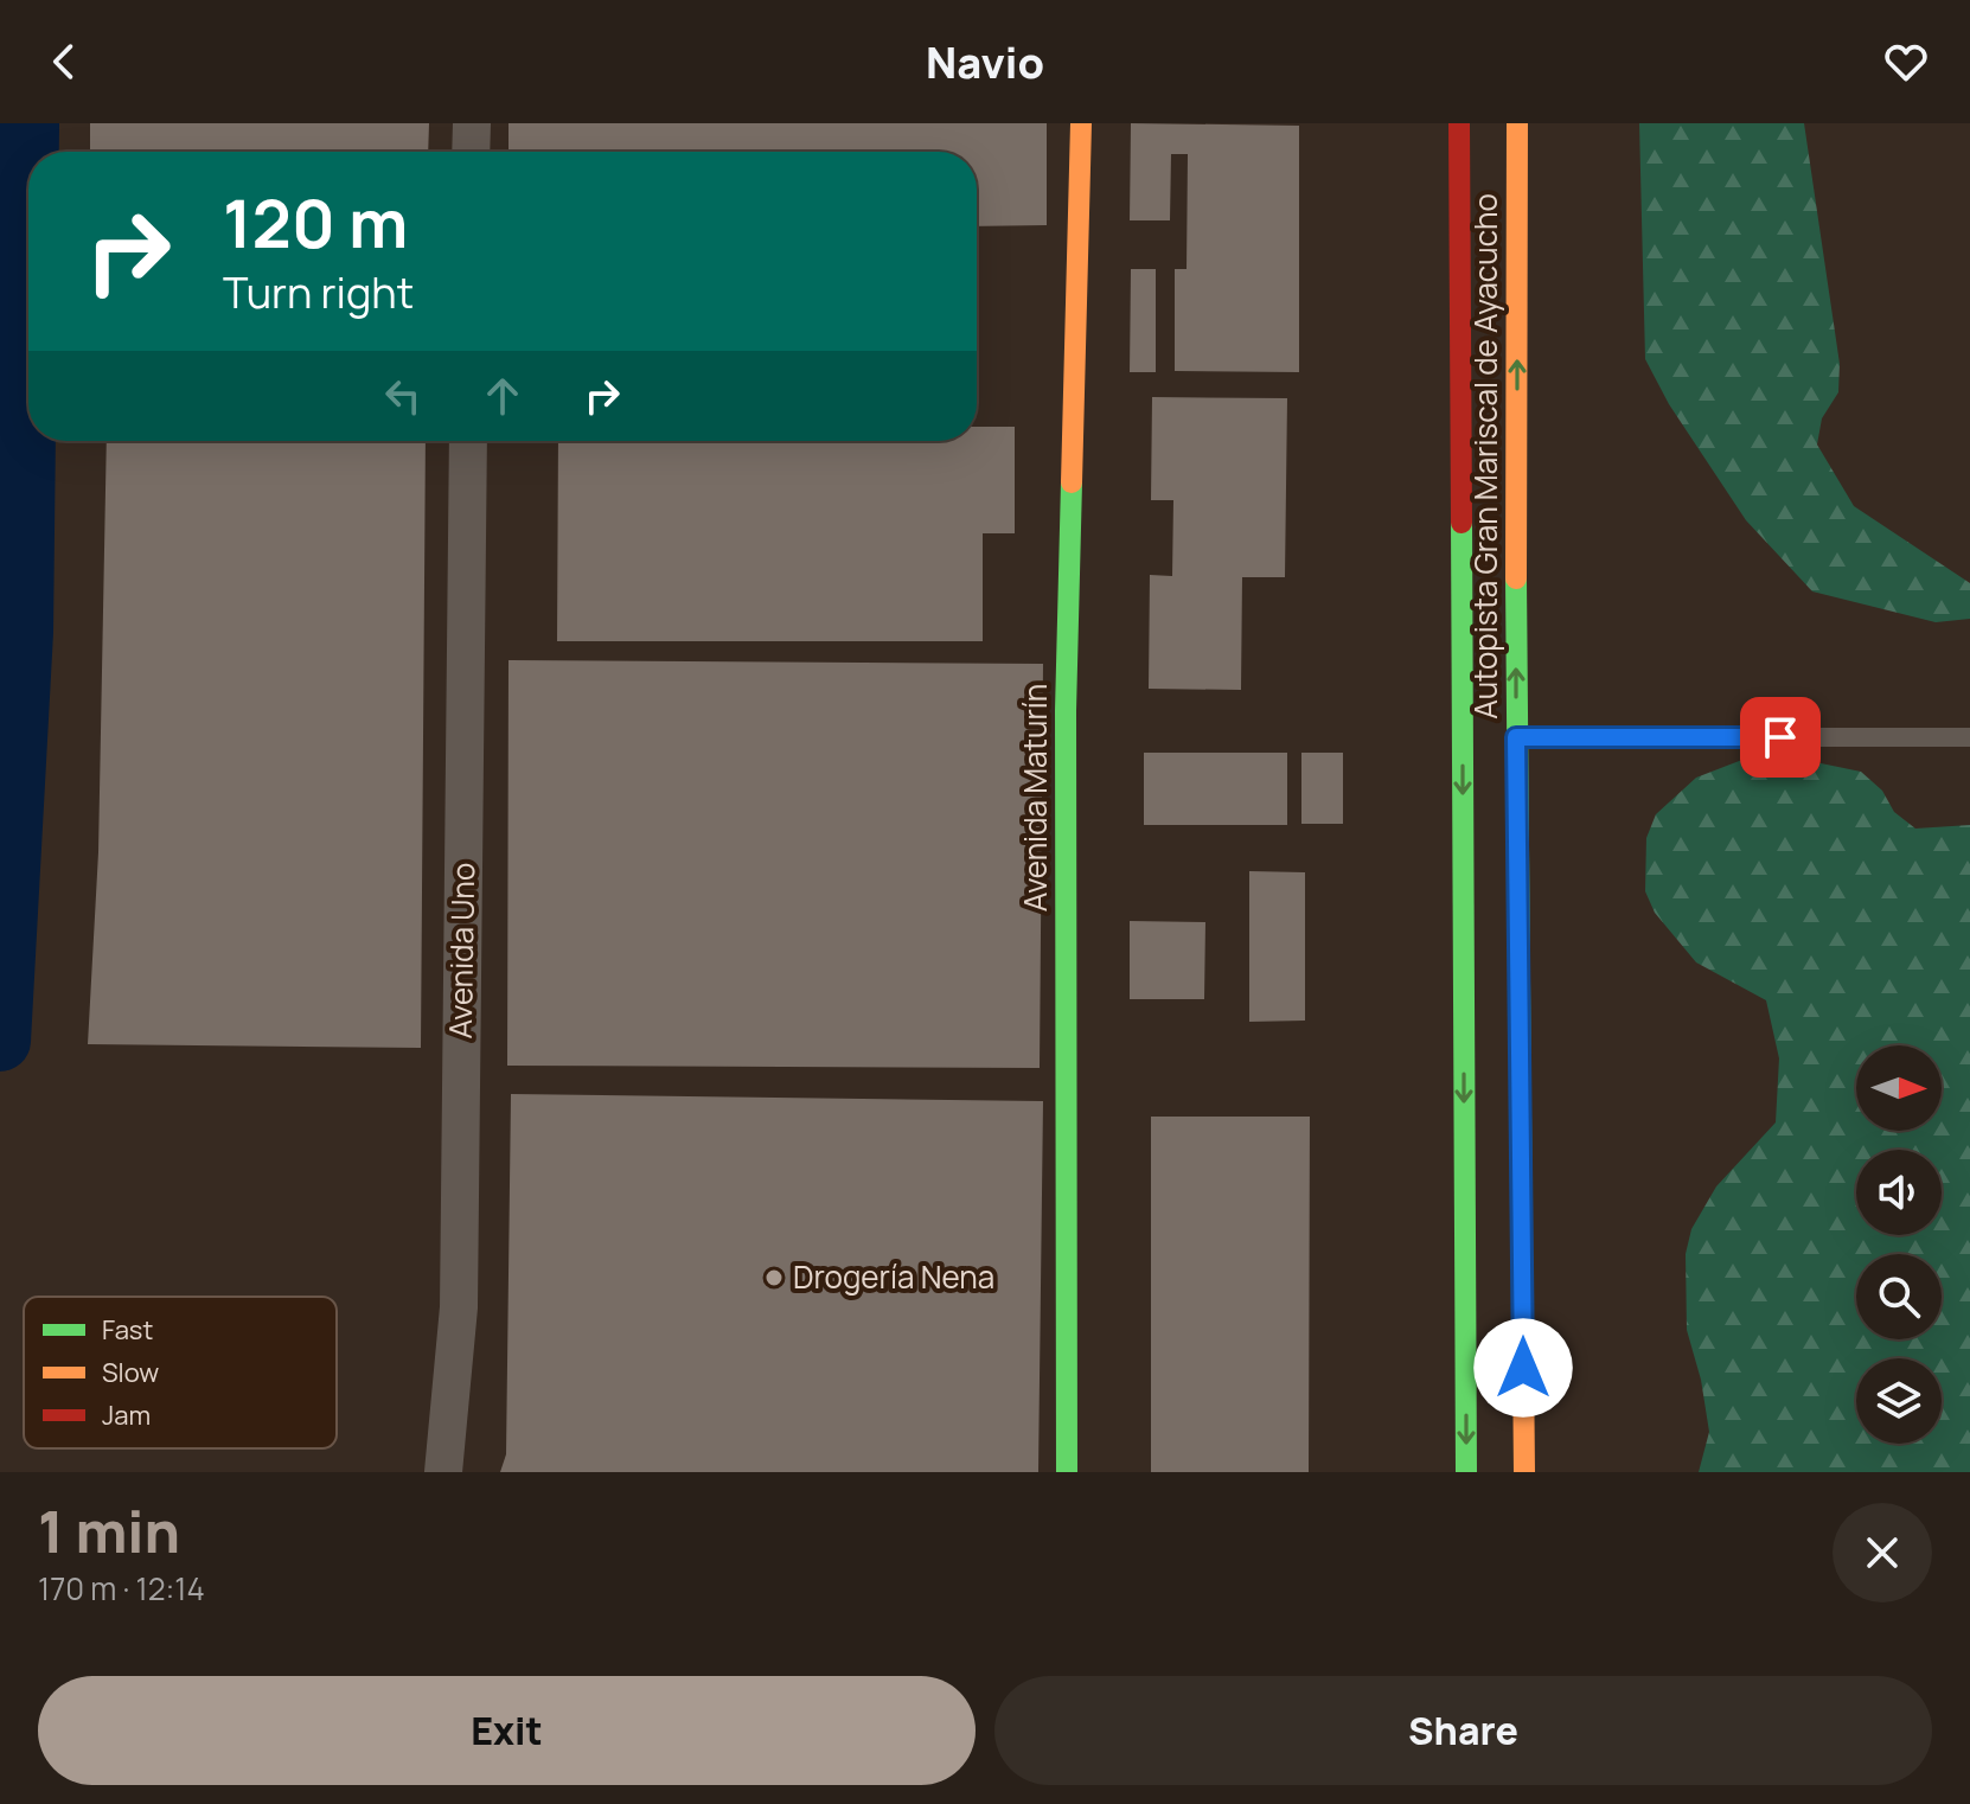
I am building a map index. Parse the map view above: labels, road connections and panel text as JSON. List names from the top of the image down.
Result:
{
  "streets": {
    "main road": ["Autopista Gran Mariscal de Ayacucho", "Avenida Maturín"],
    "street": ["Avenida Uno"]
  },
  "places": ["Drogería Nena"],
  "legend": ["Fast", "Slow", "Jam"],
  "north": "right",
  "page": {
    "header": "Navio",
    "turn": ["120 m", "Turn right"],
    "heading": ["1 min", "170 m · 12:14"],
    "buttons": ["Exit", "Share"]
  }
}
